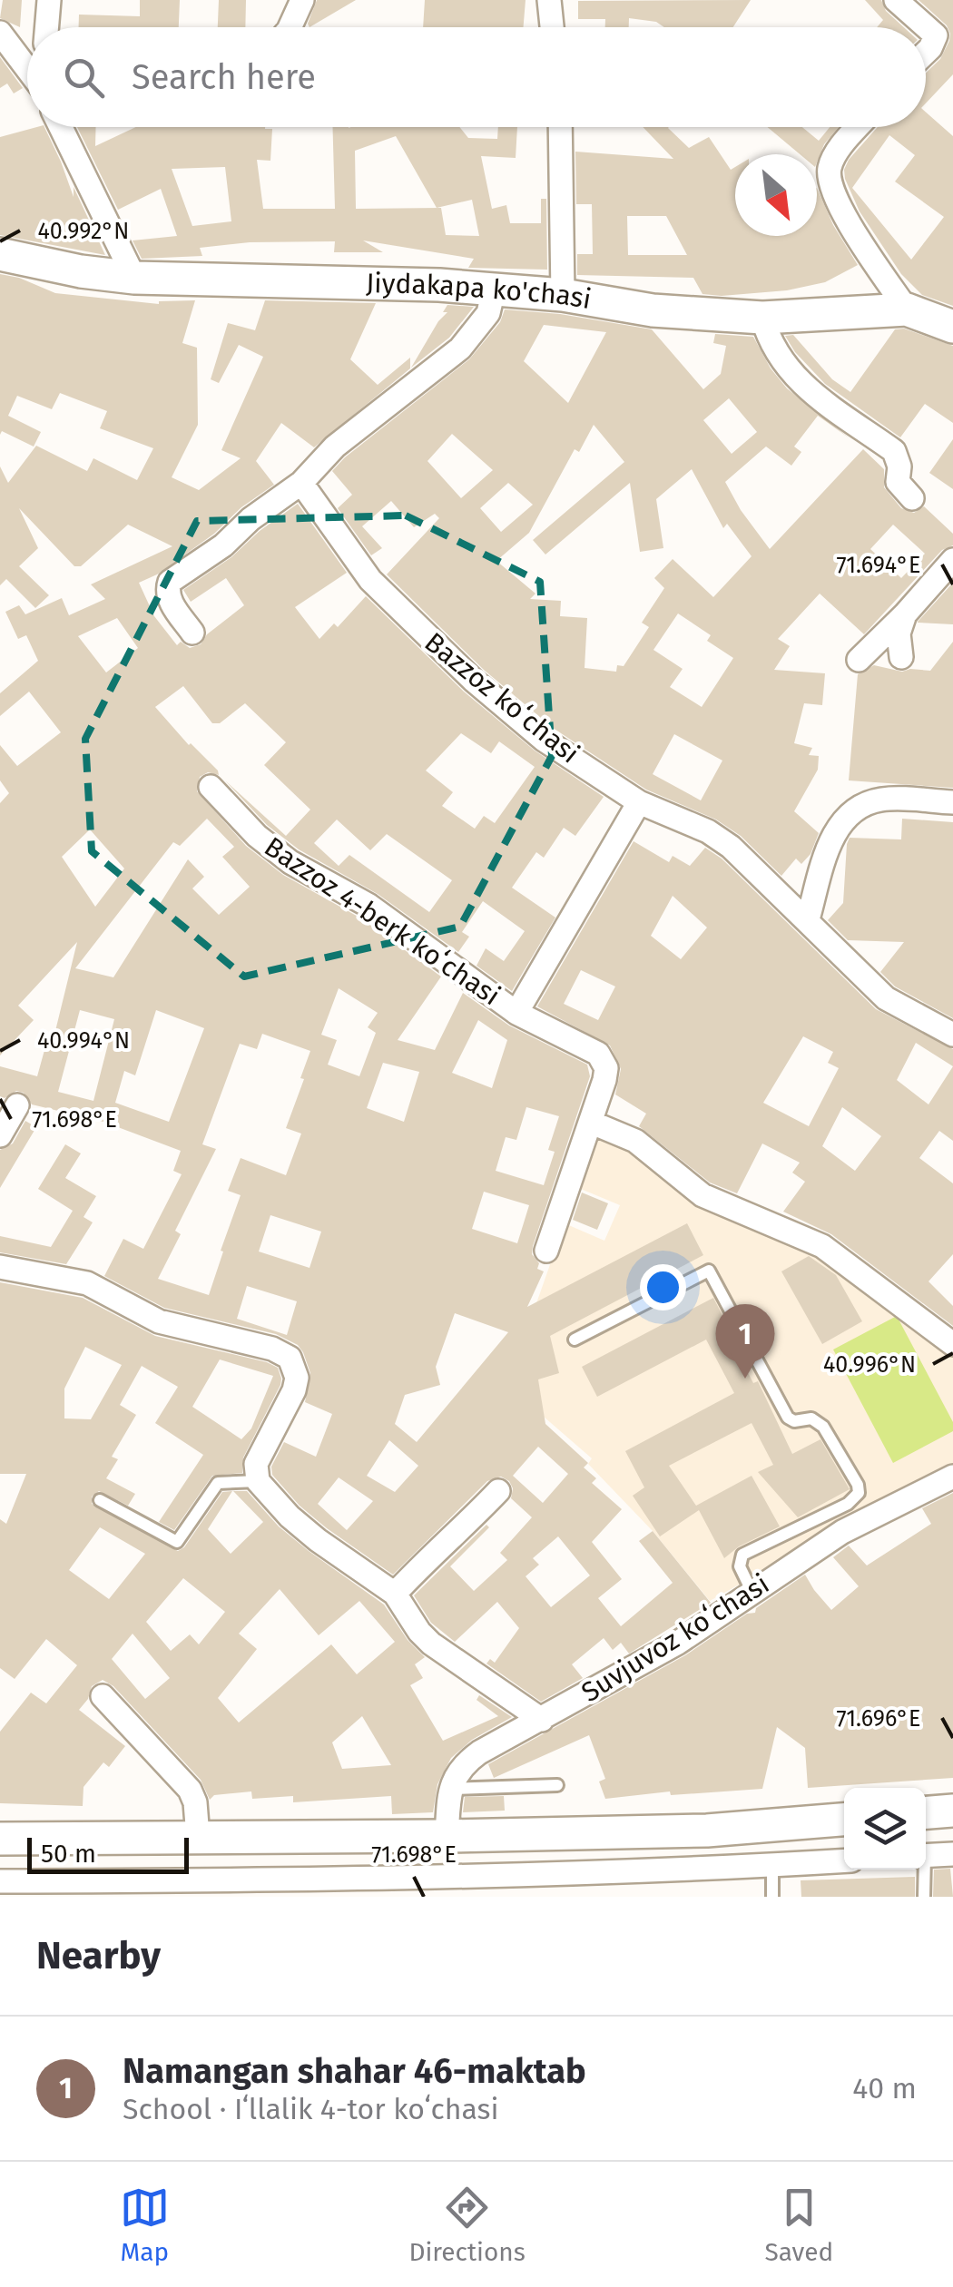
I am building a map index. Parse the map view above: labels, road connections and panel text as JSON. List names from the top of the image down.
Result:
{
  "streets": {
    "street": [
      "Jiydakapa ko'chasi",
      "Bazzoz koʻchasi",
      "Bazzoz 4-berk koʻchasi",
      "Suvjuvoz koʻchasi"
    ]
  },
  "crossings": [
    ["Bazzoz koʻchasi", "Bazzoz 4-berk koʻchasi"]
  ],
  "scale_bar": "50 m",
  "north": "bottom right",
  "page": {
    "search": "Search here",
    "pins": "1",
    "scale": "50 m",
    "heading": "Nearby",
    "list": [
      {
        "mark": "1",
        "name": "Namangan shahar 46-maktab",
        "note": "School · Iʻllalik 4-tor koʻchasi",
        "value": "40 m"
      }
    ],
    "nav": ["Map", "Directions", "Saved"]
  },
  "coordinates": [
    "40.992°N",
    "71.694°E",
    "40.994°N",
    "71.698°E",
    "40.996°N",
    "71.696°E"
  ]
}
